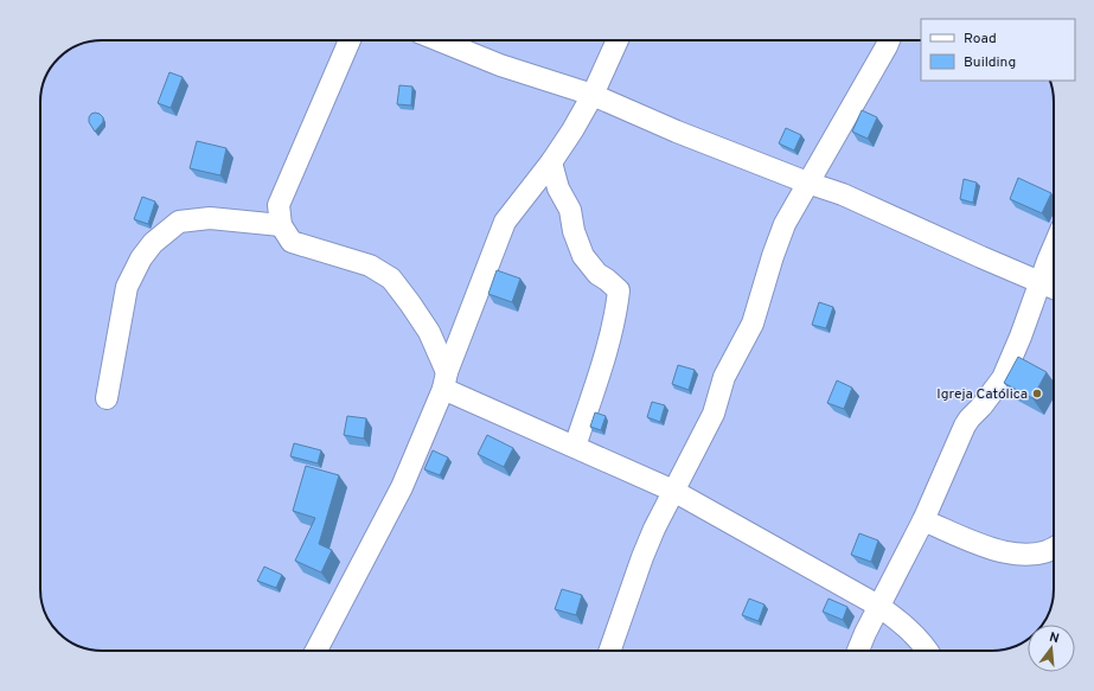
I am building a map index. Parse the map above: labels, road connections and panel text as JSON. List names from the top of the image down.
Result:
{
  "places": ["Igreja Católica"],
  "legend": ["Road", "Building"],
  "north": "top"
}
